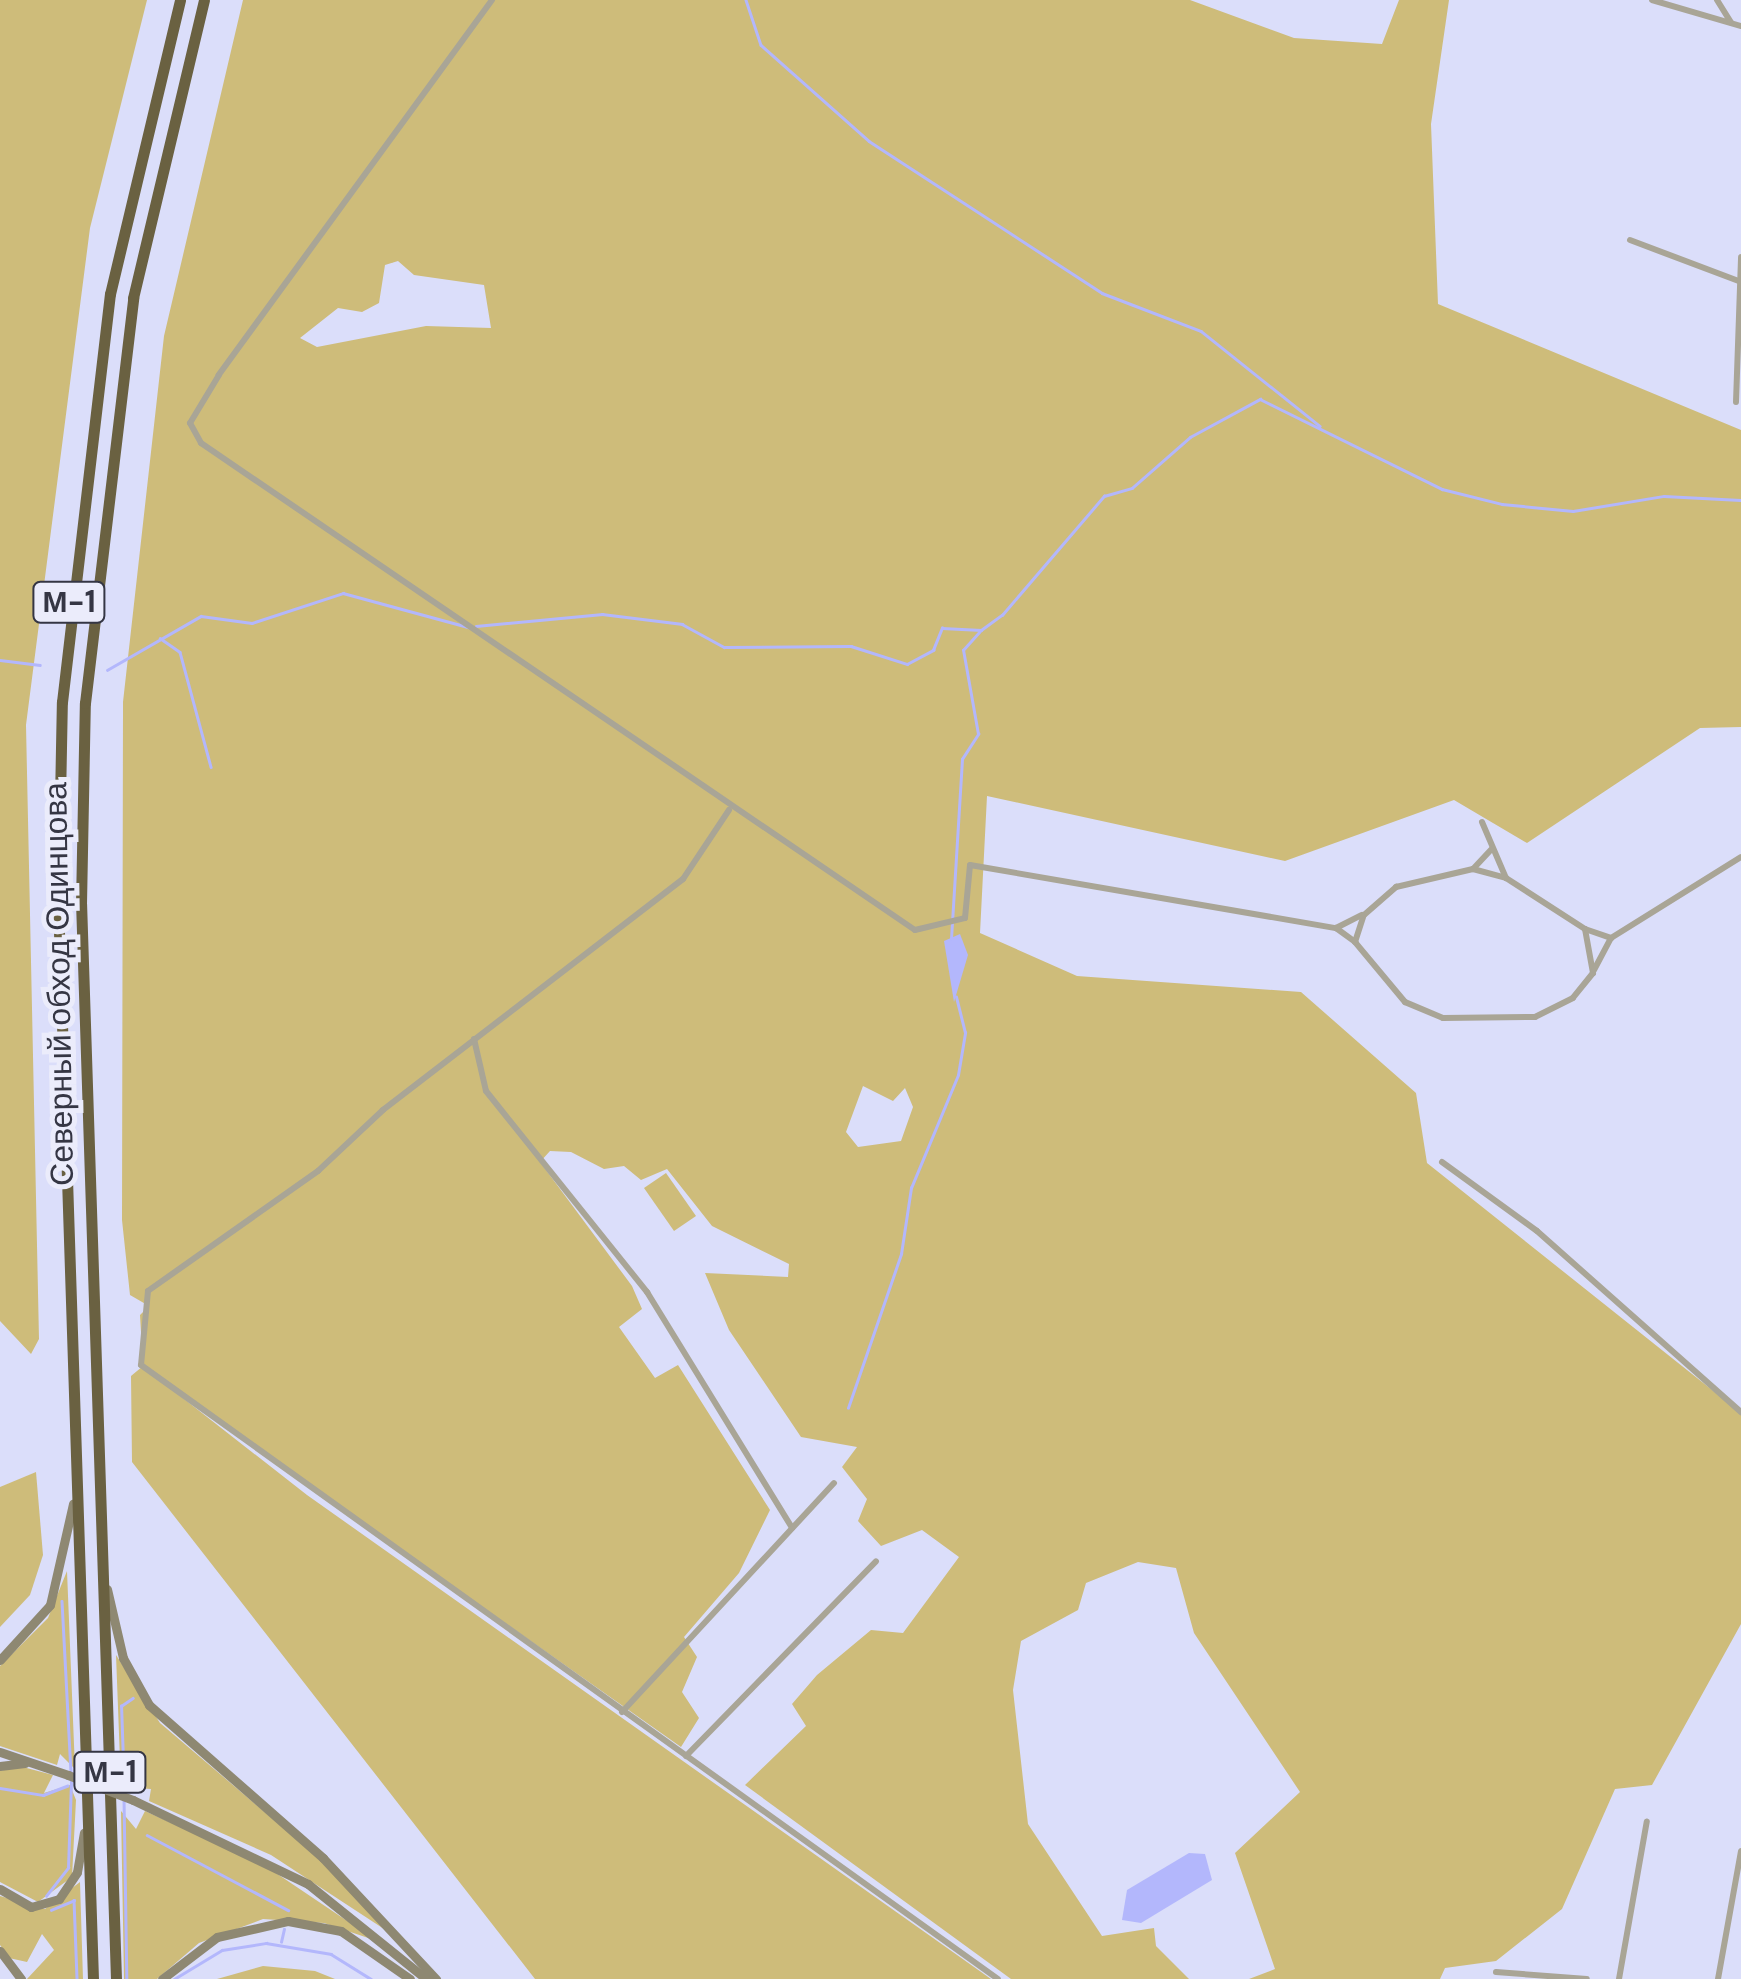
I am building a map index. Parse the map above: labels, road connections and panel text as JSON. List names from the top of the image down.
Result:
{
  "streets": {
    "highway": ["М-1", "Северный обход Одинцова"]
  }
}
